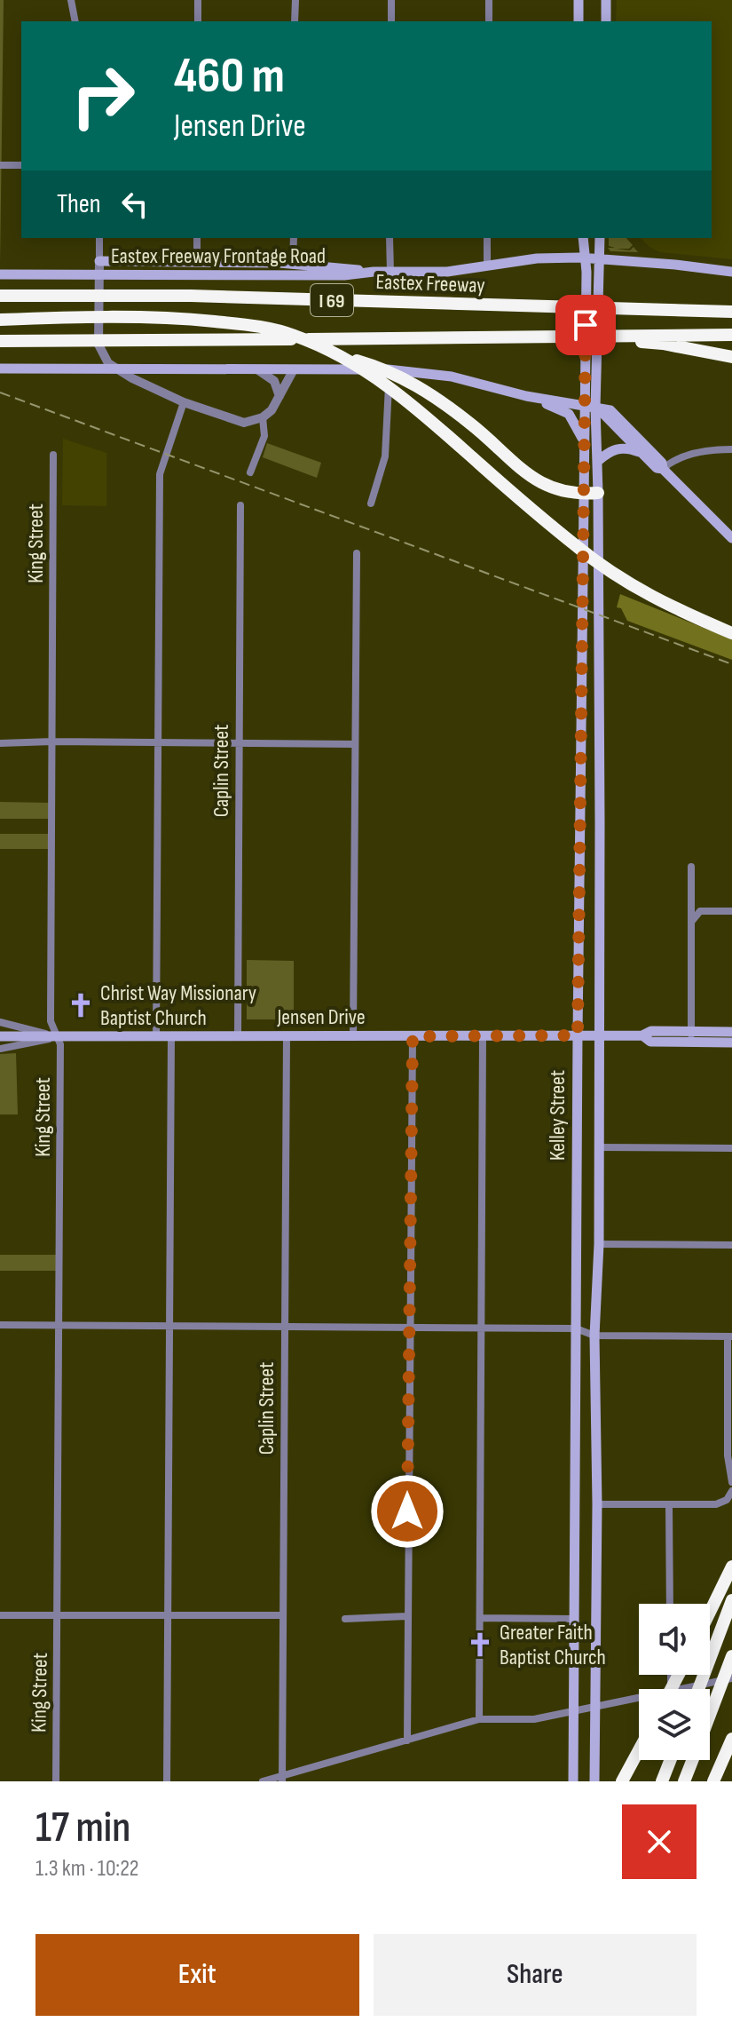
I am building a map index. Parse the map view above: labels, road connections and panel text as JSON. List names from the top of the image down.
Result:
{
  "streets": {
    "highway": ["Eastex Freeway", "I 69"],
    "main road": ["Eastex Freeway Frontage Road", "Jensen Drive", "Kelley Street"],
    "street": ["King Street", "Caplin Street"]
  },
  "crossings": [
    ["Eastex Freeway Frontage Road", "Kelley Street"],
    ["King Street", "Jensen Drive"],
    ["Caplin Street", "Jensen Drive"],
    ["Jensen Drive", "Kelley Street"]
  ],
  "places": {
    "church": ["Christ Way Missionary Baptist Church", "Greater Faith Baptist Church"]
  },
  "page": {
    "turn": ["460 m", "Jensen Drive"],
    "then": "Then",
    "heading": ["17 min", "1.3 km · 10:22"],
    "buttons": ["Exit", "Share"]
  }
}
